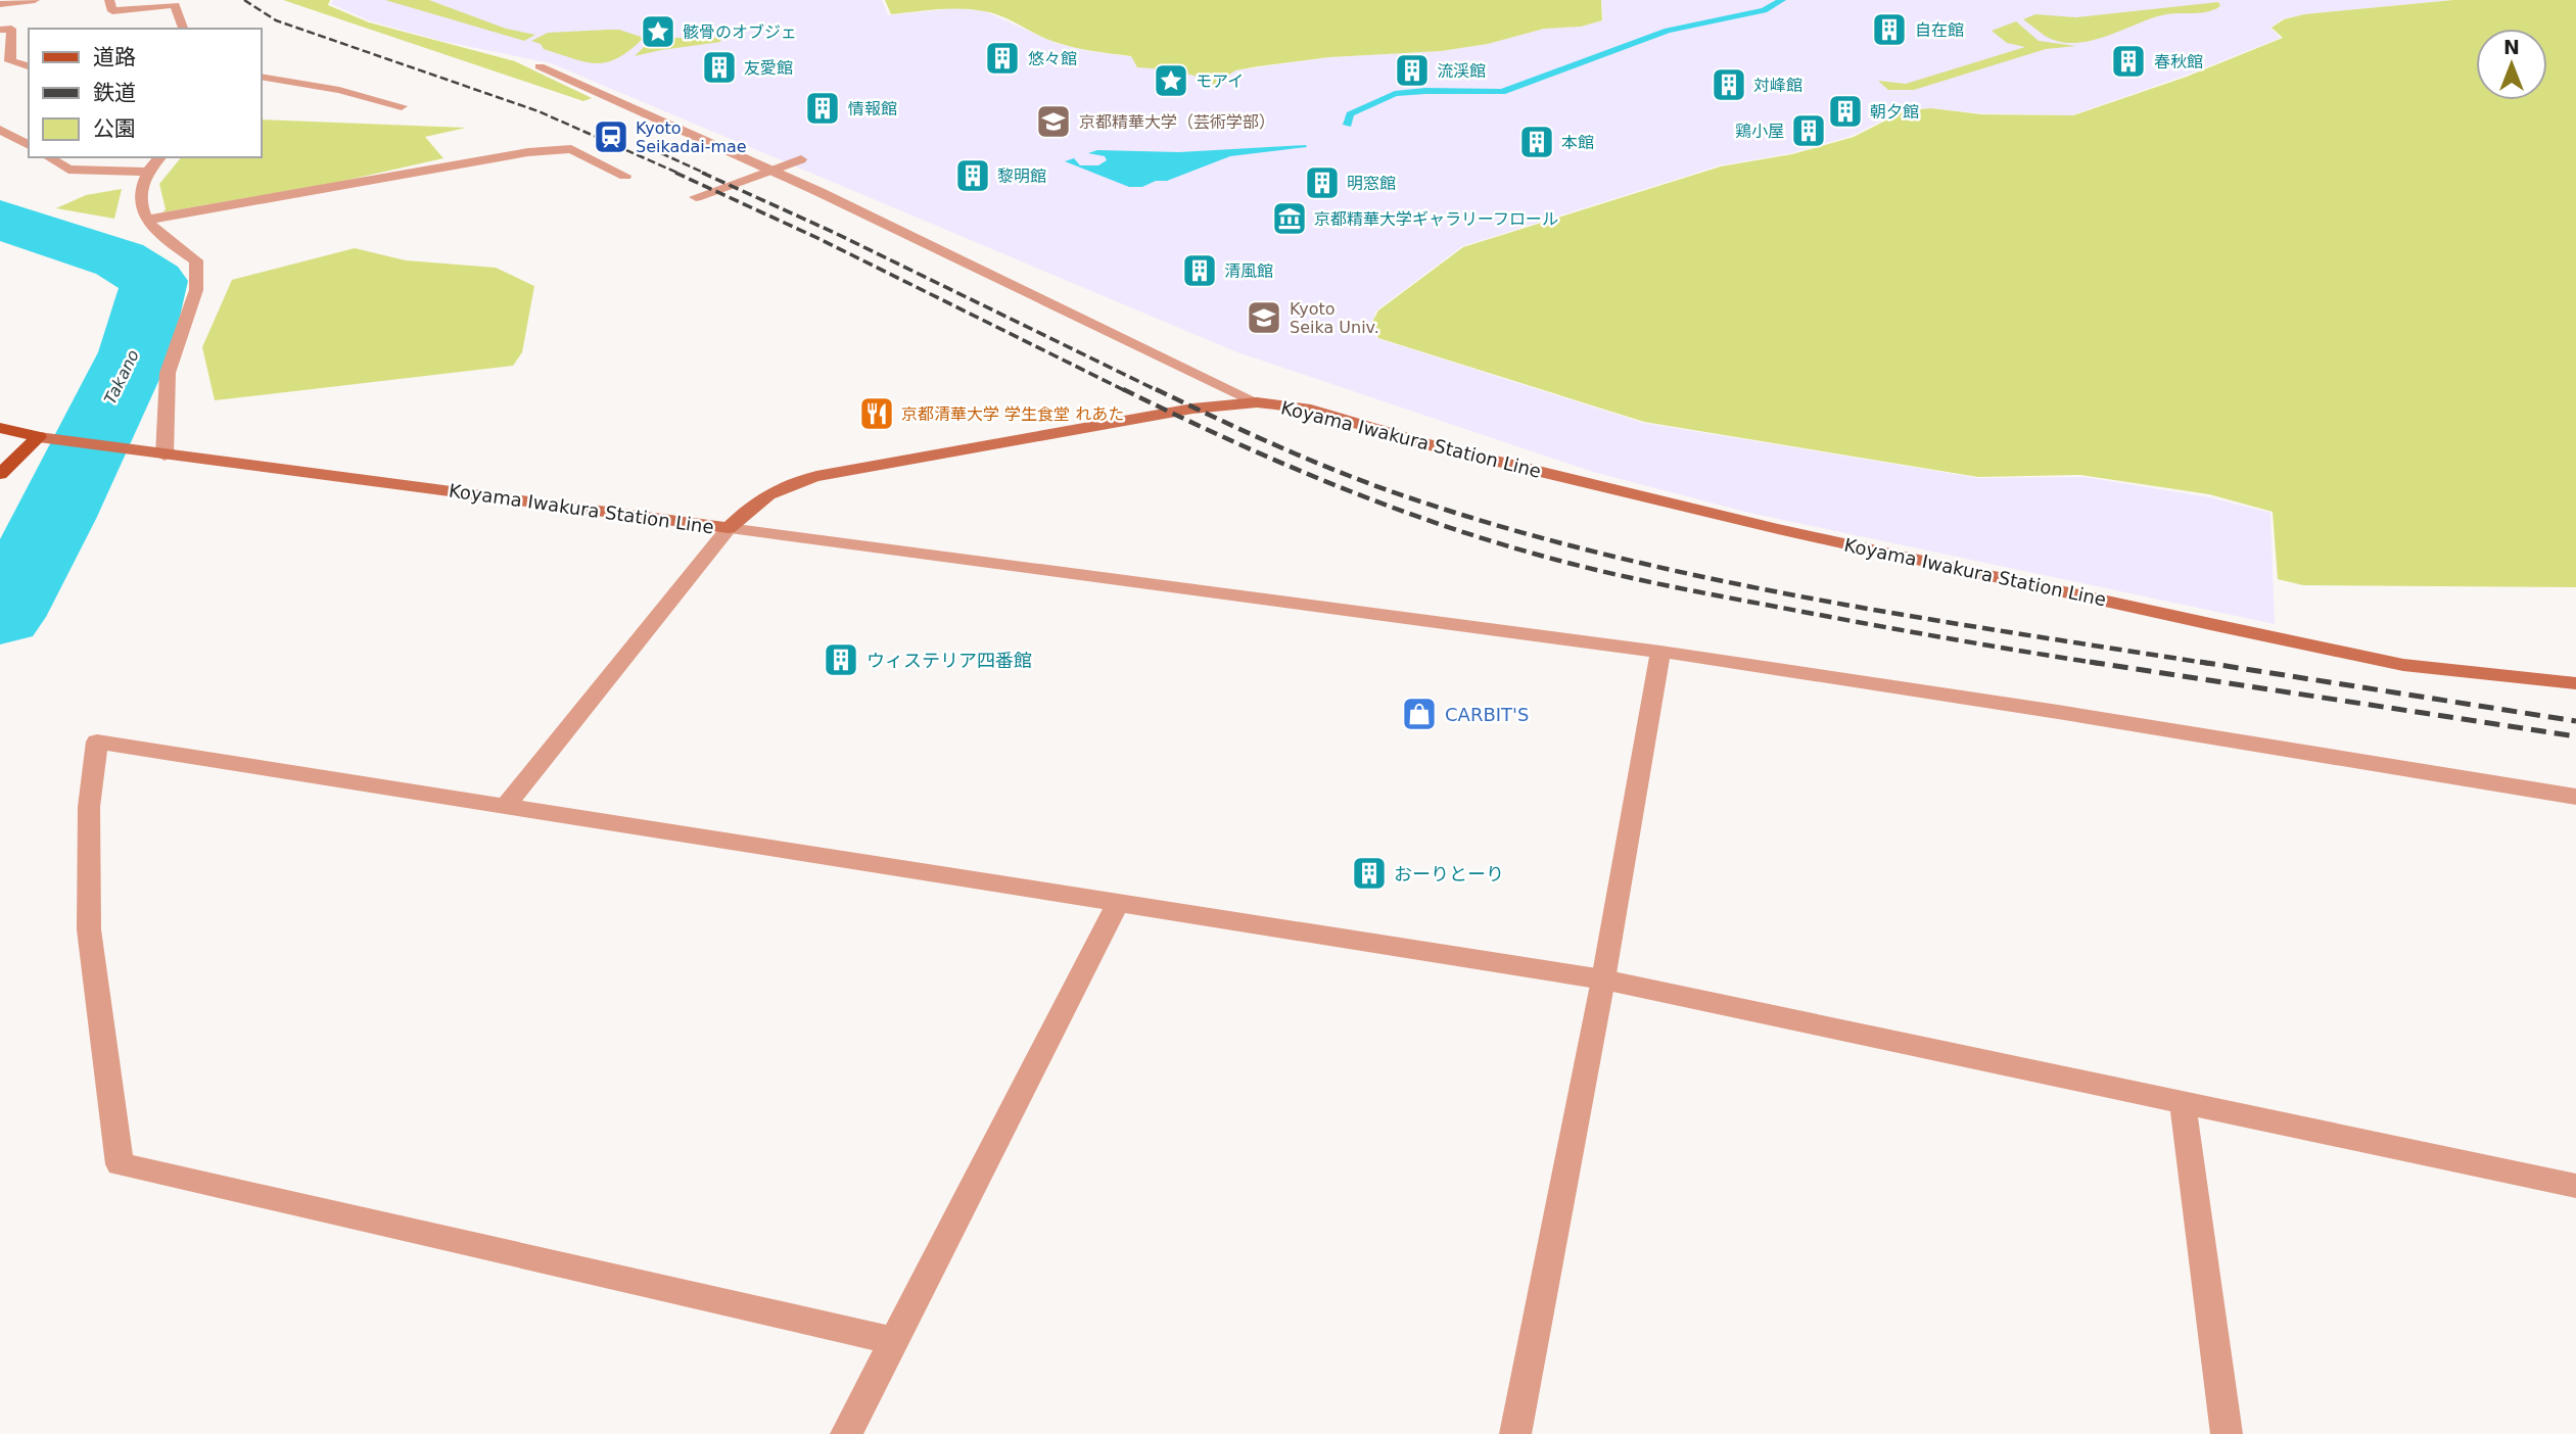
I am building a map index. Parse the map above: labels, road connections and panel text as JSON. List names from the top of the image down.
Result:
{
  "streets": {
    "main road": ["Koyama Iwakura Station Line"]
  },
  "water": ["Takano"],
  "places": {
    "building": [
      "自在館",
      "悠々館",
      "春秋館",
      "友愛館",
      "流渓館",
      "対峰館",
      "情報館",
      "朝夕館",
      "鶏小屋",
      "本館",
      "黎明館",
      "明窓館",
      "清風館",
      "ウィステリア四番館",
      "おーりとーり"
    ],
    "place": ["骸骨のオブジェ", "モアイ"],
    "school or university": ["京都精華大学（芸術学部）", "Kyoto Seika Univ."],
    "station": ["Kyoto Seikadai-mae"],
    "museum": ["京都精華大学ギャラリーフロール"],
    "restaurant": ["京都清華大学 学生食堂 れあた"],
    "shop": ["CARBIT'S"]
  },
  "legend": ["道路", "鉄道", "公園"],
  "north": "top"
}
